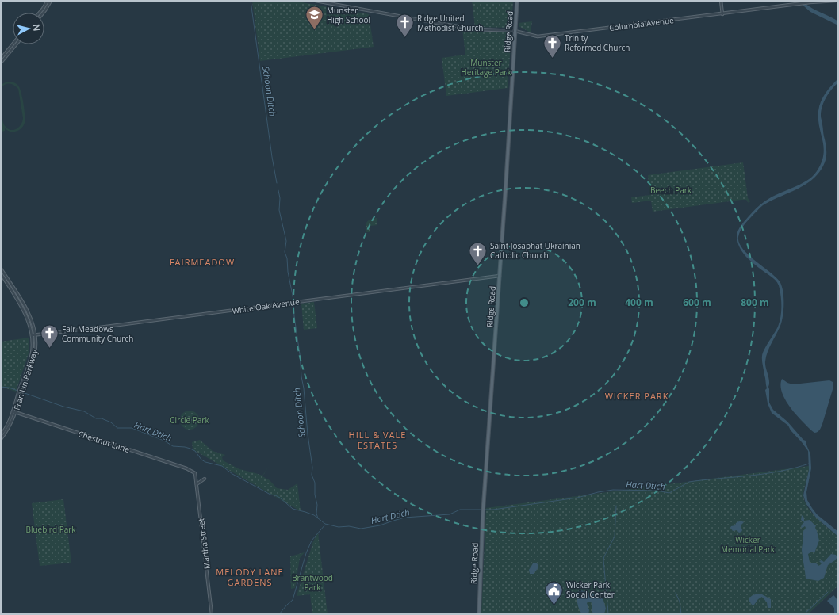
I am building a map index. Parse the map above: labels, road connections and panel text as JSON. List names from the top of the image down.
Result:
{
  "streets": {
    "main road": ["Ridge Road"],
    "street": [
      "Columbia Avenue",
      "White Oak Avenue",
      "Fran Lin Parkway",
      "Chestnut Lane",
      "Martha Street"
    ]
  },
  "crossings": [
    ["Columbia Avenue", "Ridge Road"],
    ["Ridge Road", "White Oak Avenue"],
    ["White Oak Avenue", "Fran Lin Parkway"],
    ["Fran Lin Parkway", "Chestnut Lane"],
    ["Chestnut Lane", "Martha Street"]
  ],
  "districts": [
    "FAIRMEADOW",
    "WICKER PARK",
    "HILL & VALE ESTATES",
    "MELODY LANE GARDENS"
  ],
  "water": ["Schoon Ditch", "Hart Dtich"],
  "parks": [
    "Munster Heritage Park",
    "Beech Park",
    "Circle Park",
    "Bluebird Park",
    "Wicker Memorial Park",
    "Brantwood Park"
  ],
  "places": {
    "school or university": ["Munster High School"],
    "church": [
      "Ridge United Methodist Church",
      "Trinity Reformed Church",
      "Saint Josaphat Ukrainian Catholic Church",
      "Fair Meadows Community Church"
    ],
    "public building": ["Wicker Park Social Center"]
  },
  "north": "right",
  "rings": [
    "200 m",
    "400 m",
    "600 m",
    "800 m"
  ]
}
